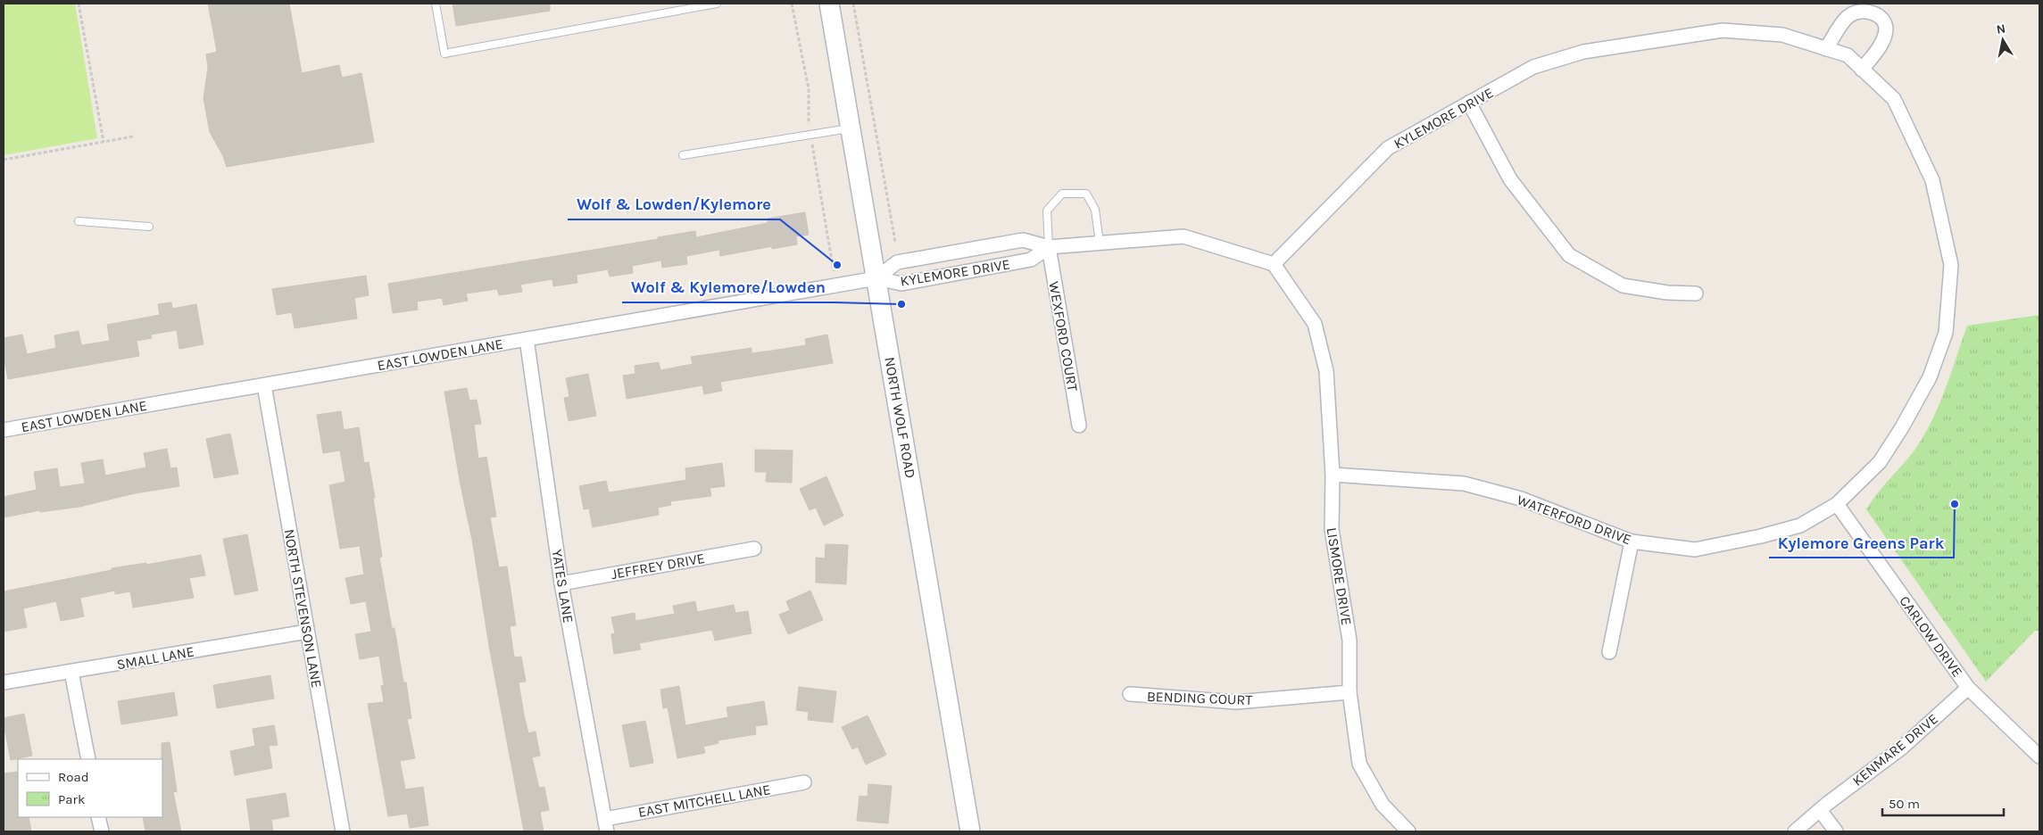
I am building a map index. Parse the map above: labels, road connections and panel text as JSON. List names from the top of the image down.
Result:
{
  "streets": {
    "main road": ["NORTH WOLF ROAD"],
    "street": [
      "KYLEMORE DRIVE",
      "WEXFORD COURT",
      "EAST LOWDEN LANE",
      "WATERFORD DRIVE",
      "JEFFREY DRIVE",
      "LISMORE DRIVE",
      "YATES LANE",
      "NORTH STEVENSON LANE",
      "CARLOW DRIVE",
      "SMALL LANE",
      "BENDING COURT",
      "KENMARE DRIVE",
      "EAST MITCHELL LANE"
    ]
  },
  "crossings": [
    ["KYLEMORE DRIVE", "WEXFORD COURT"],
    ["KYLEMORE DRIVE", "EAST LOWDEN LANE"],
    ["KYLEMORE DRIVE", "NORTH WOLF ROAD"],
    ["KYLEMORE DRIVE", "WATERFORD DRIVE"],
    ["KYLEMORE DRIVE", "LISMORE DRIVE"],
    ["KYLEMORE DRIVE", "CARLOW DRIVE"],
    ["EAST LOWDEN LANE", "NORTH WOLF ROAD"],
    ["EAST LOWDEN LANE", "YATES LANE"],
    ["EAST LOWDEN LANE", "NORTH STEVENSON LANE"],
    ["WATERFORD DRIVE", "LISMORE DRIVE"],
    ["WATERFORD DRIVE", "CARLOW DRIVE"],
    ["JEFFREY DRIVE", "YATES LANE"],
    ["LISMORE DRIVE", "BENDING COURT"],
    ["YATES LANE", "EAST MITCHELL LANE"],
    ["NORTH STEVENSON LANE", "SMALL LANE"],
    ["CARLOW DRIVE", "KENMARE DRIVE"]
  ],
  "places": ["Wolf & Lowden/Kylemore", "Wolf & Kylemore/Lowden", "Kylemore Greens Park"],
  "legend": ["Road", "Park"],
  "scale_bar": "50 m",
  "north": "top"
}
